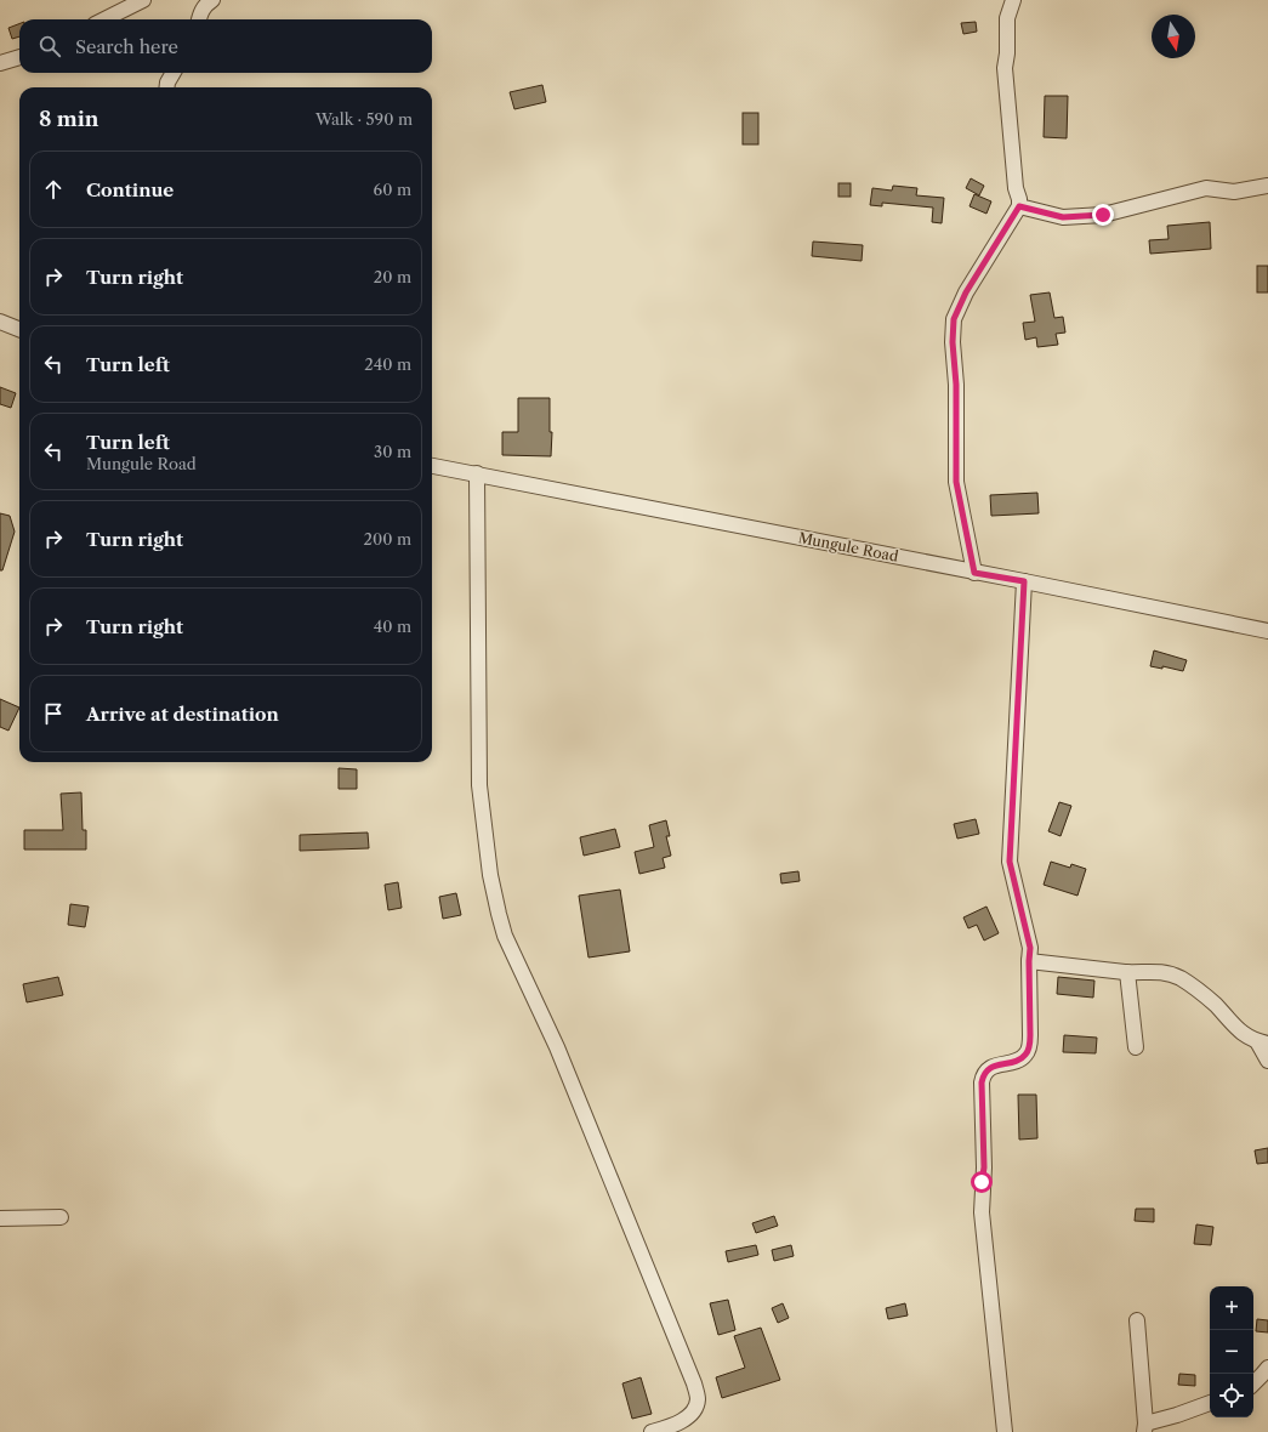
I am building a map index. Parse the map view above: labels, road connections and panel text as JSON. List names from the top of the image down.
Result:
{
  "streets": {
    "street": ["Mungule Road"]
  },
  "north": "bottom",
  "page": {
    "search": "Search here",
    "heading": ["8 min", "Walk · 590 m"],
    "list": [
      ["Continue", "60 m"],
      ["Turn right", "20 m"],
      ["Turn left", "240 m"],
      ["Turn left", "Mungule Road", "30 m"],
      ["Turn right", "200 m"],
      ["Turn right", "40 m"],
      "Arrive at destination"
    ],
    "map_buttons": ["+", "−"]
  }
}
